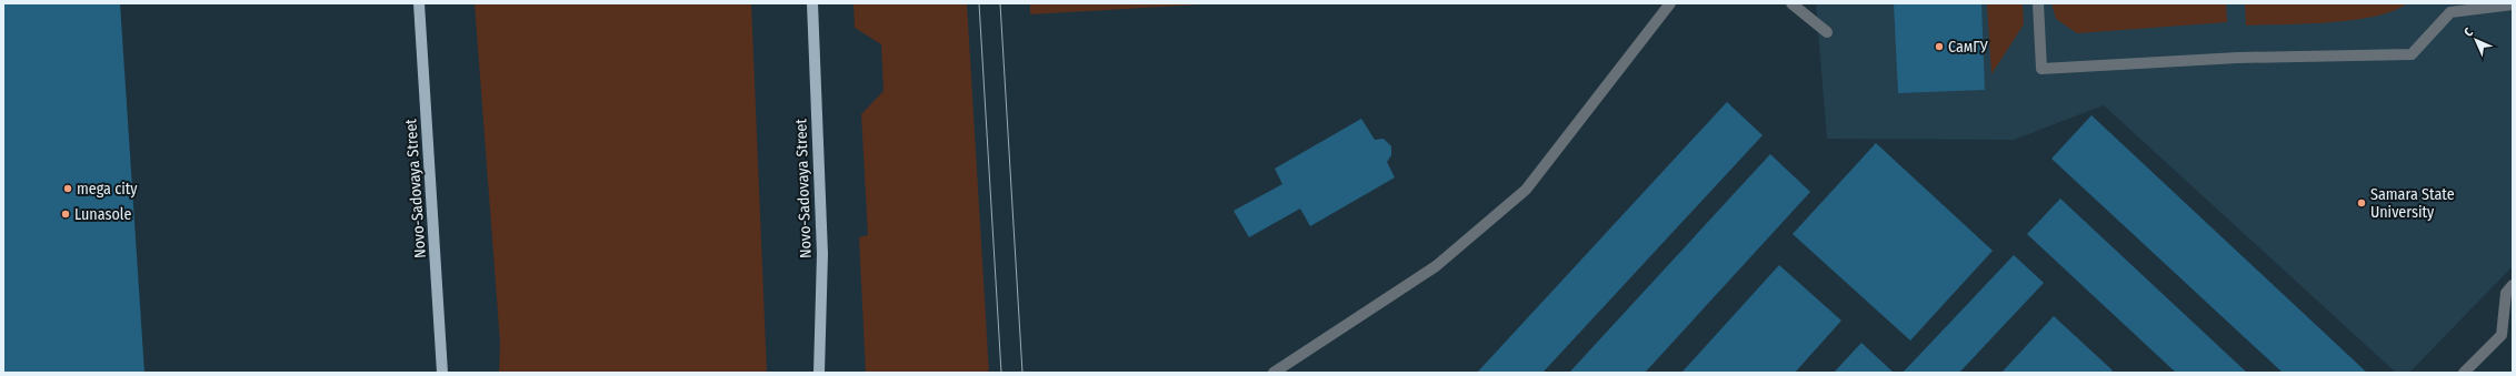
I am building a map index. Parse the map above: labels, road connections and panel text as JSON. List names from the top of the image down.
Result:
{
  "streets": {
    "main road": ["Novo-Sadovaya Street"]
  },
  "places": [
    "СамГУ",
    "mega city",
    "Samara State University",
    "Lunasole"
  ],
  "north": "top left"
}
